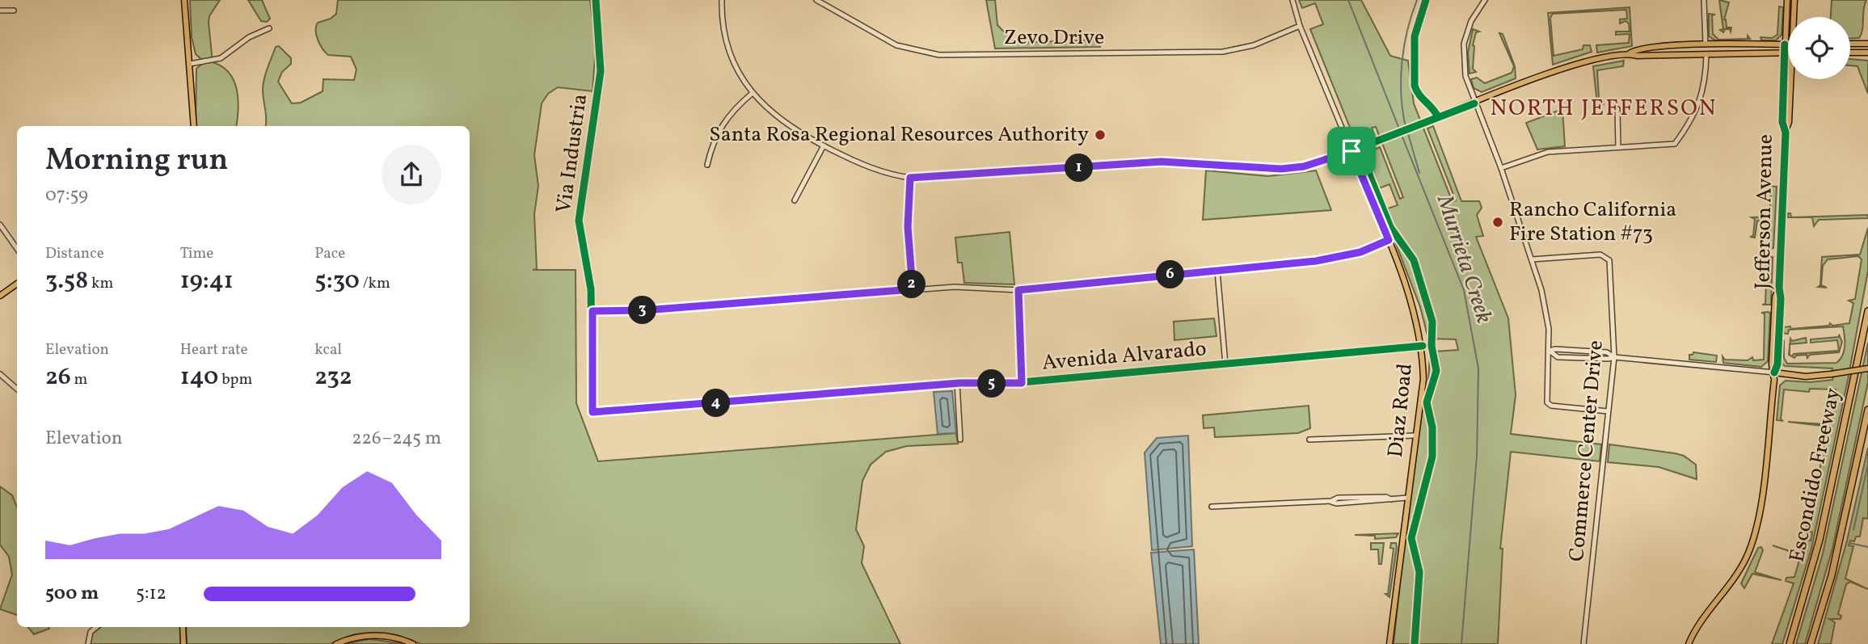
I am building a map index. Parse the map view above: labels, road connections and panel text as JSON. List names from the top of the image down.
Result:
{
  "streets": {
    "highway": ["Escondido Freeway"],
    "main road": ["Jefferson Avenue", "Diaz Road"],
    "street": [
      "Zevo Drive",
      "Via Industria",
      "Avenida Alvarado",
      "Commerce Center Drive"
    ]
  },
  "crossings": [
    ["Zevo Drive", "Diaz Road"],
    ["Via Industria", "Avenida Alvarado"],
    ["Avenida Alvarado", "Diaz Road"]
  ],
  "districts": ["NORTH JEFFERSON"],
  "water": ["Murrieta Creek"],
  "places": ["Santa Rosa Regional Resources Authority", "Rancho California Fire Station #73"],
  "page": {
    "heading": ["Morning run", "07:59"],
    "pins": [
      "1",
      "6",
      "2",
      "3",
      "5",
      "4"
    ],
    "stats": [
      ["Distance", "3.58 km"],
      ["Time", "19:41"],
      ["Pace", "5:30 /km"],
      ["Elevation", "26 m"],
      ["Heart rate", "140 bpm"],
      ["kcal", "232"]
    ],
    "chart": ["Elevation", "226–245 m"],
    "list": [
      {
        "name": "500 m",
        "note": "5:12"
      }
    ]
  }
}
